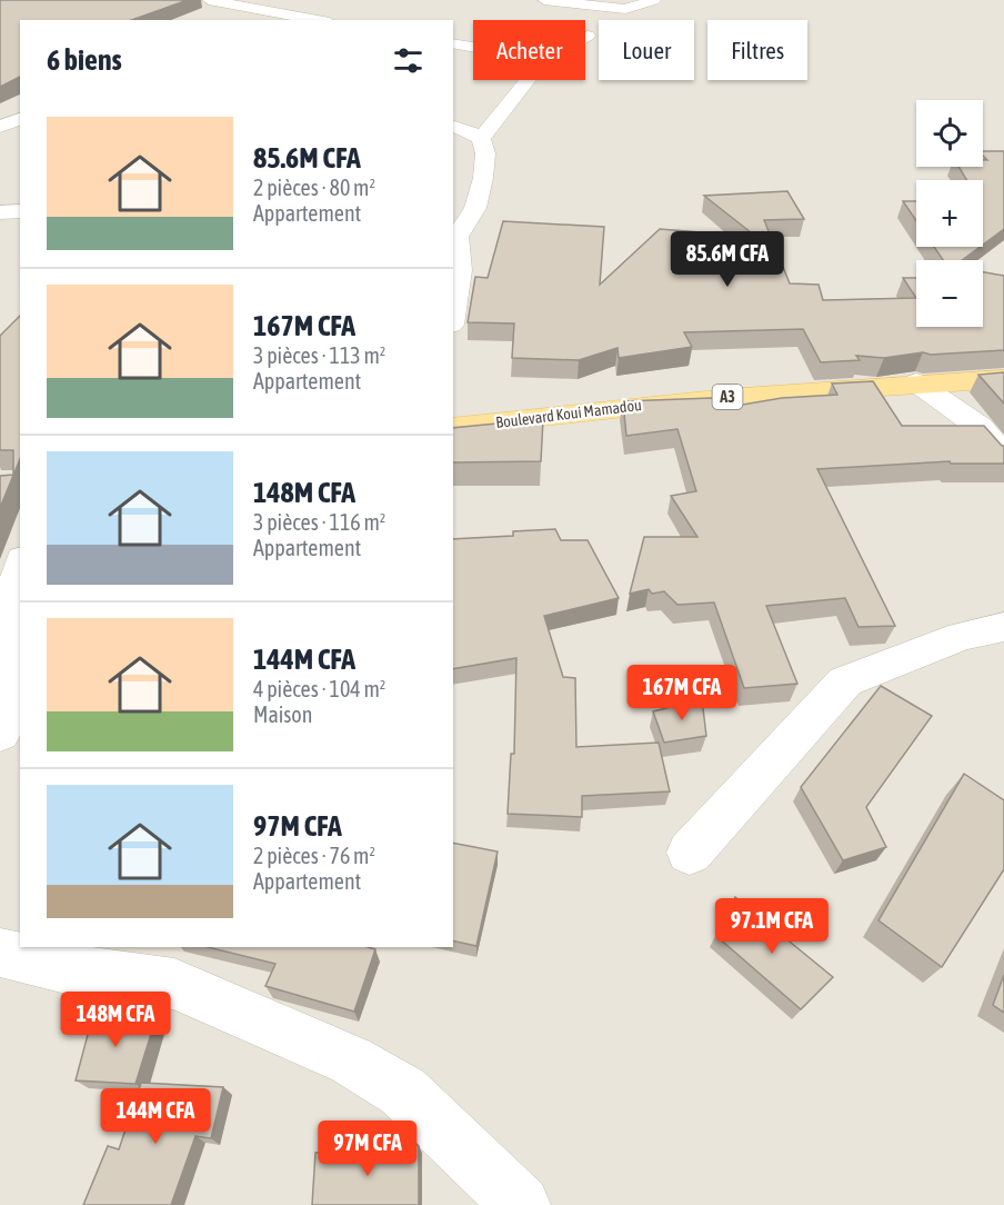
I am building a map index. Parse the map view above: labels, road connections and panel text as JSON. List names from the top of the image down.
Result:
{
  "streets": {
    "main road": ["A3", "Boulevard Koui Mamadou"]
  },
  "page": {
    "chip": ["Acheter", "Louer", "Filtres"],
    "heading": "6 biens",
    "map_buttons": ["+", "−"],
    "list": [
      {
        "name": "85.6M CFA",
        "note": "2 pièces · 80 m² · Appartement"
      },
      {
        "name": "167M CFA",
        "note": "3 pièces · 113 m² · Appartement"
      },
      {
        "name": "148M CFA",
        "note": "3 pièces · 116 m² · Appartement"
      },
      {
        "name": "144M CFA",
        "note": "4 pièces · 104 m² · Maison"
      },
      {
        "name": "97M CFA",
        "note": "2 pièces · 76 m² · Appartement"
      }
    ],
    "price": [
      "85.6M CFA",
      "167M CFA",
      "97.1M CFA",
      "148M CFA",
      "144M CFA",
      "97M CFA"
    ]
  }
}
